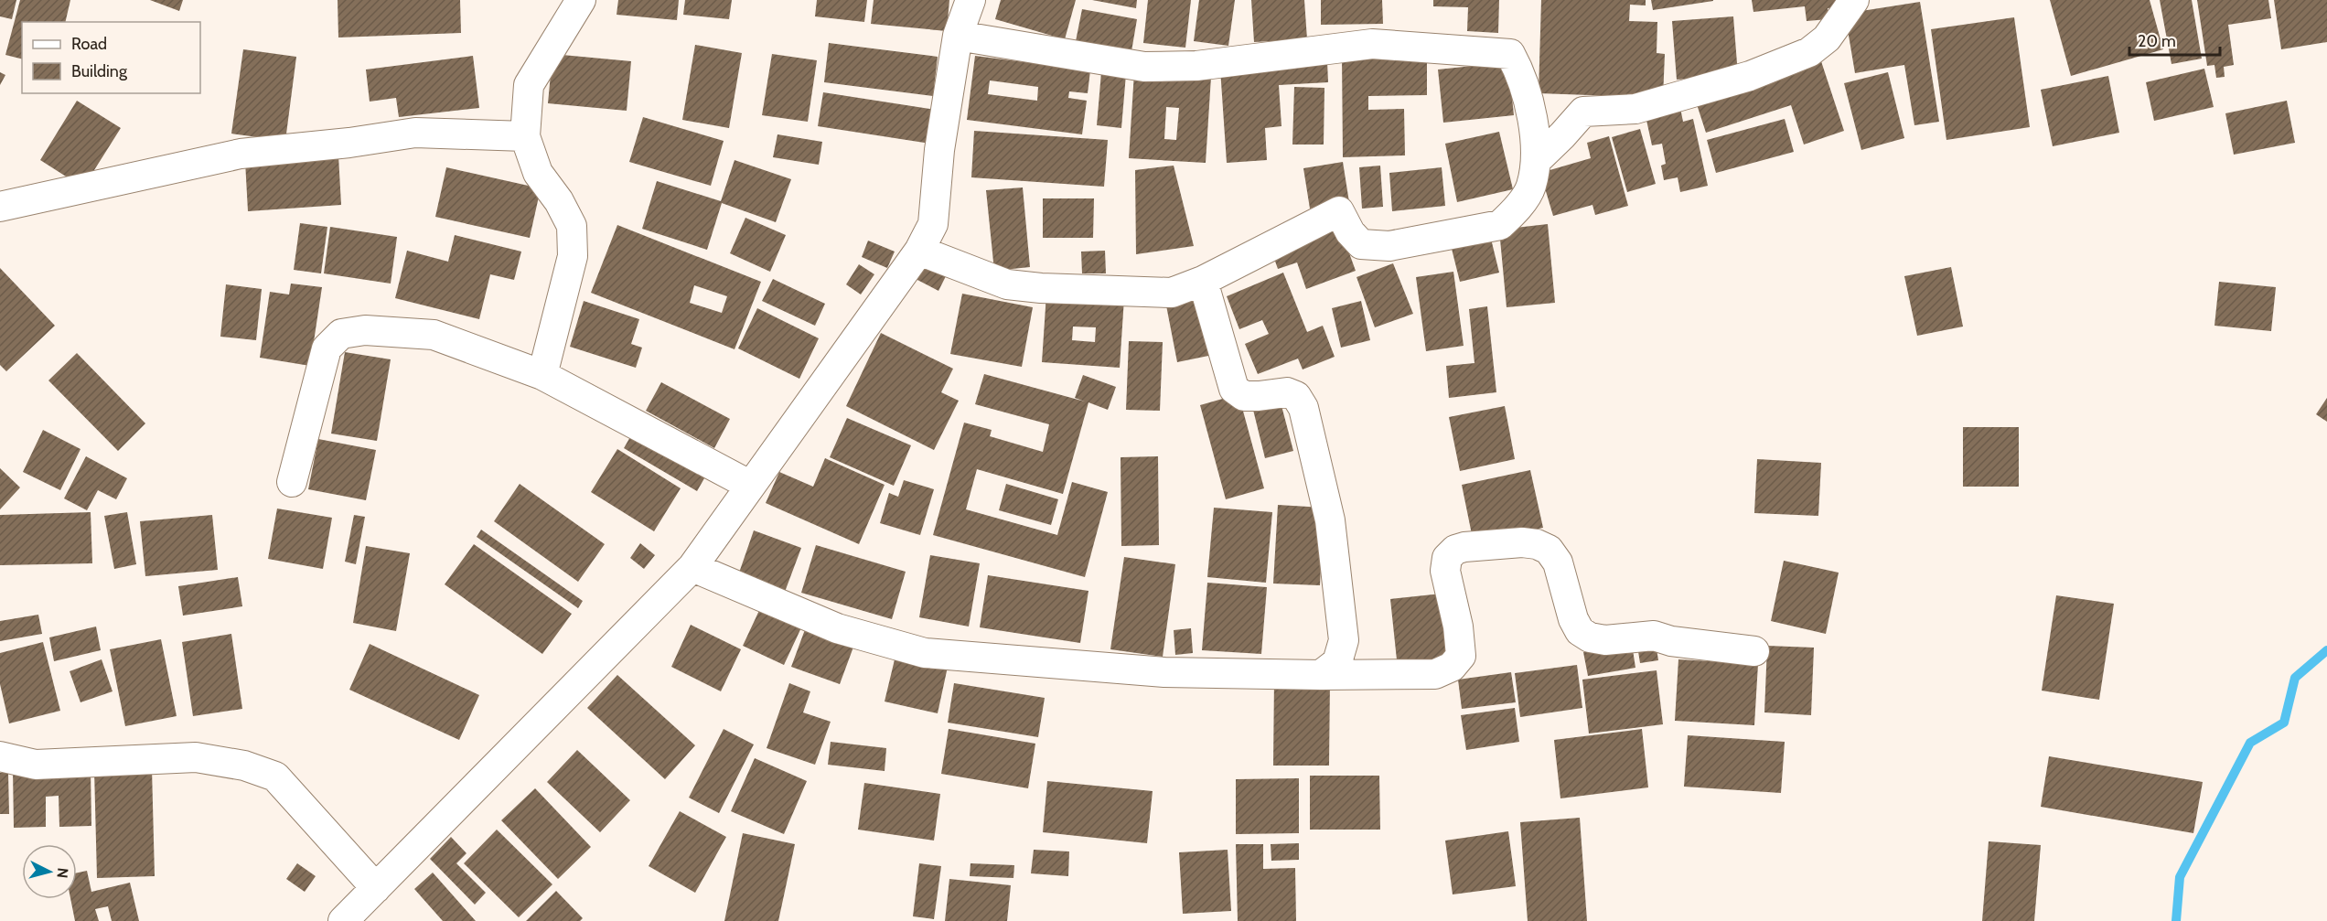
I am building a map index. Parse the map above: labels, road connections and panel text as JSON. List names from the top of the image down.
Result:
{
  "legend": ["Road", "Building"],
  "scale_bar": "20 m",
  "north": "right"
}
